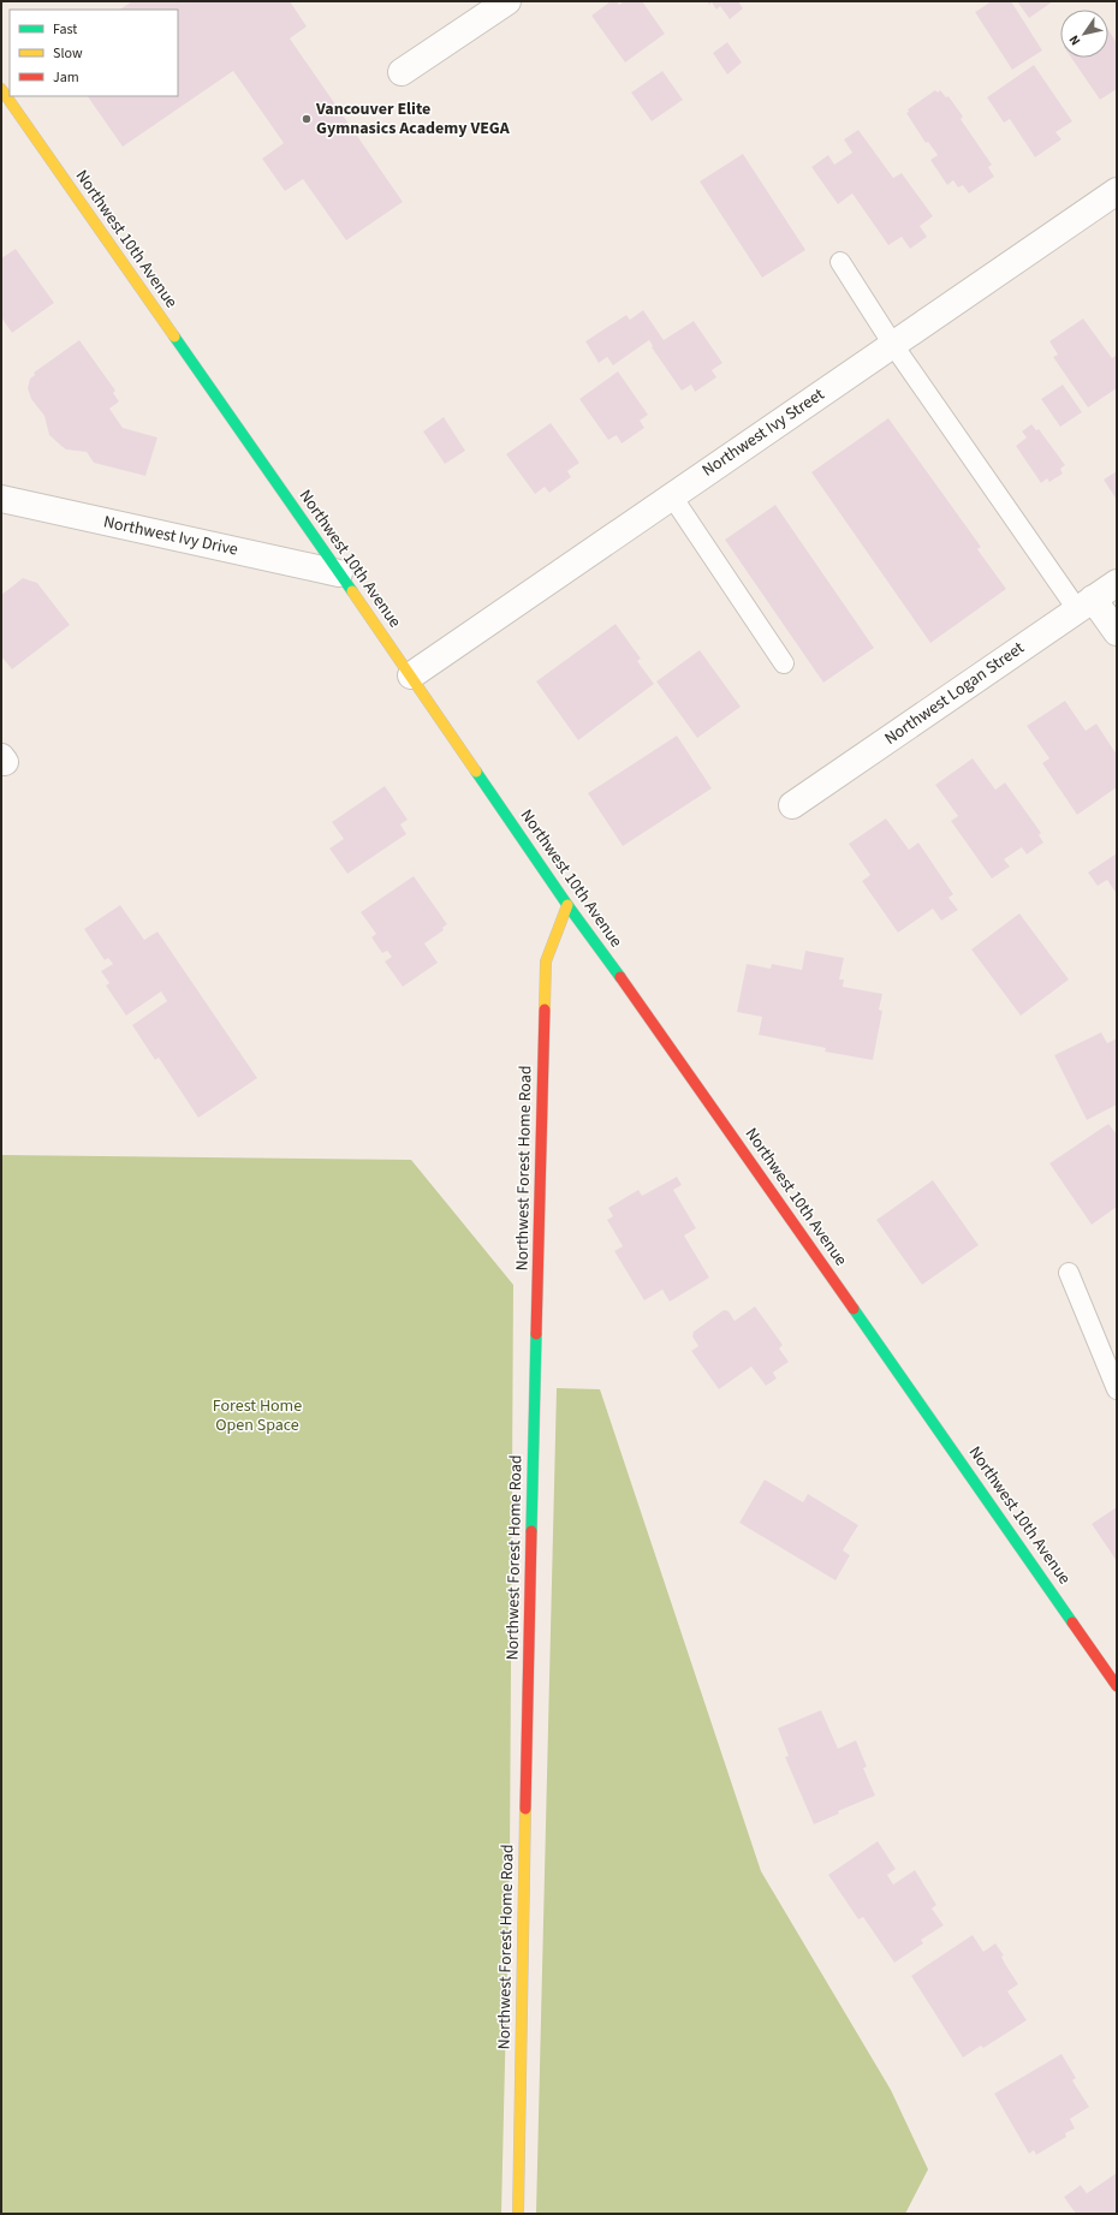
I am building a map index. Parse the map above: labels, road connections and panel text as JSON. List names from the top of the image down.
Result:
{
  "streets": {
    "street": [
      "Northwest 10th Avenue",
      "Northwest Ivy Street",
      "Northwest Ivy Drive",
      "Northwest Logan Street",
      "Northwest Forest Home Road"
    ]
  },
  "crossings": [
    ["Northwest 10th Avenue", "Northwest Ivy Street"],
    ["Northwest 10th Avenue", "Northwest Ivy Drive"],
    ["Northwest 10th Avenue", "Northwest Forest Home Road"]
  ],
  "parks": ["Forest Home Open Space"],
  "places": ["Vancouver Elite Gymnasics Academy VEGA"],
  "legend": ["Fast", "Slow", "Jam"],
  "north": "bottom left"
}
